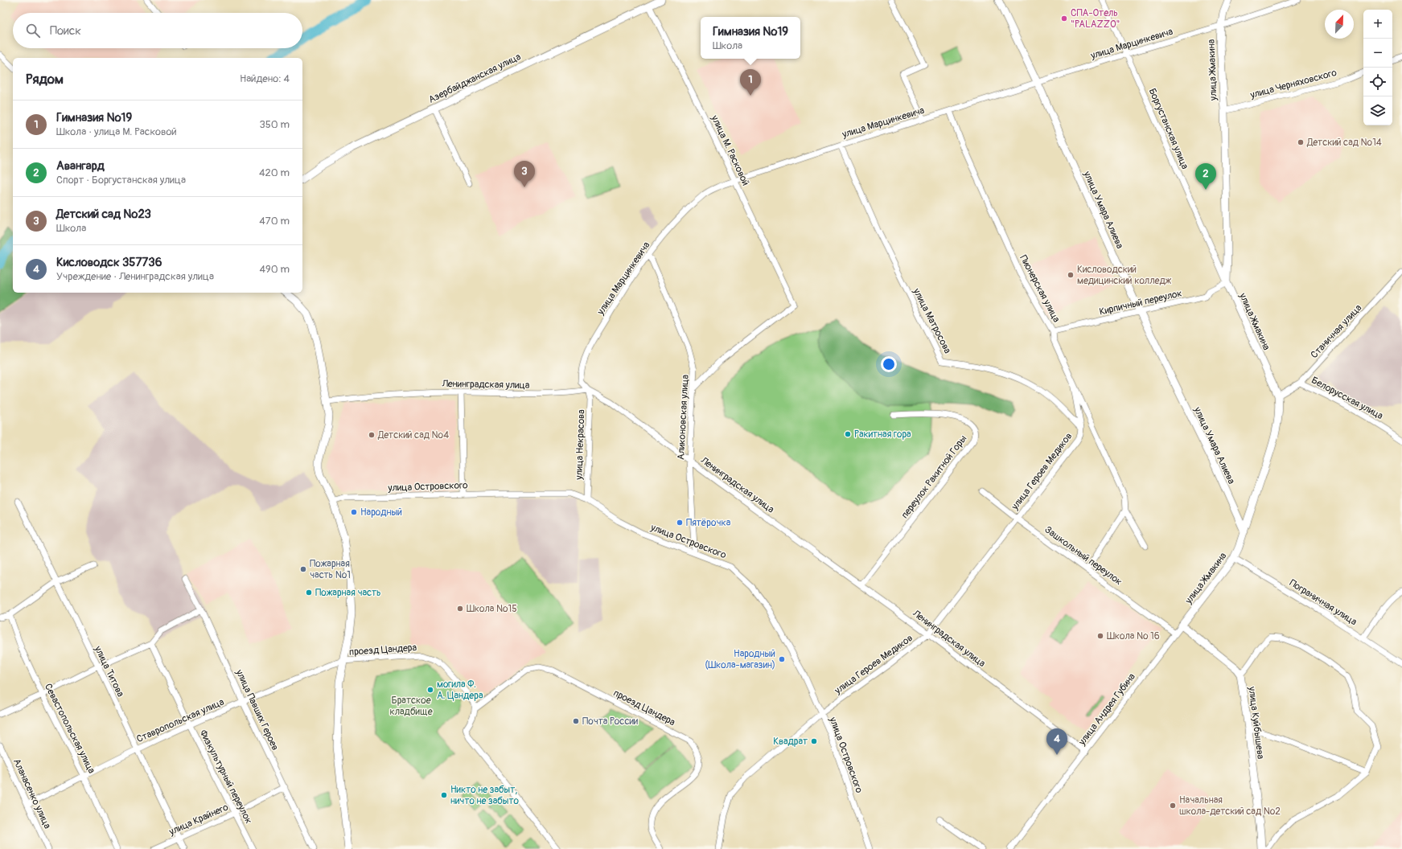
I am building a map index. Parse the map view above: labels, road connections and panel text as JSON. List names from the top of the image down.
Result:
{
  "streets": {
    "street": [
      "улица Марцинкевича",
      "улица Жмакина",
      "Азербайджанская улица",
      "улица Черняховского",
      "Боргустанская улица",
      "улица М. Расковой",
      "улица Умара Алиева",
      "Пионерская улица",
      "Кирпичный переулок",
      "улица Матросова",
      "Станичная улица",
      "Ленинградская улица",
      "Белорусская улица",
      "Аликоновская улица",
      "улица Некрасова",
      "улица Героев Медиков",
      "переулок Ракитной Горы",
      "улица Островского",
      "Зашкольный переулок",
      "Пограничная улица",
      "проезд Цандера",
      "улица Титова",
      "улица Андрея Губина",
      "улица Павших Героев",
      "Ставропольская улица",
      "улица Куйбышева",
      "Севастопольская улица",
      "Физкультурный переулок",
      "Аланасенко улица",
      "улица Крайнего"
    ]
  },
  "crossings": [
    ["улица Марцинкевича", "улица Жмакина"],
    ["улица Марцинкевича", "Боргустанская улица"],
    ["улица Марцинкевича", "улица М. Расковой"],
    ["улица Марцинкевича", "улица Умара Алиева"],
    ["улица Марцинкевича", "Пионерская улица"],
    ["улица Марцинкевича", "улица Матросова"],
    ["улица Марцинкевича", "Ленинградская улица"],
    ["улица Марцинкевича", "Аликоновская улица"],
    ["улица Марцинкевича", "улица Некрасова"],
    ["улица Жмакина", "улица Черняховского"],
    ["улица Жмакина", "Боргустанская улица"],
    ["улица Жмакина", "улица Умара Алиева"],
    ["улица Жмакина", "Кирпичный переулок"],
    ["улица Жмакина", "Станичная улица"],
    ["улица Жмакина", "Пограничная улица"],
    ["улица Жмакина", "улица Андрея Губина"],
    ["улица Жмакина", "улица Куйбышева"],
    ["Азербайджанская улица", "улица М. Расковой"],
    ["Боргустанская улица", "Кирпичный переулок"],
    ["улица М. Расковой", "Аликоновская улица"],
    ["улица Умара Алиева", "Кирпичный переулок"],
    ["Пионерская улица", "Кирпичный переулок"],
    ["Пионерская улица", "улица Героев Медиков"],
    ["улица Матросова", "улица Героев Медиков"],
    ["Станичная улица", "Белорусская улица"],
    ["Ленинградская улица", "Аликоновская улица"],
    ["Ленинградская улица", "улица Некрасова"],
    ["Ленинградская улица", "улица Героев Медиков"],
    ["Ленинградская улица", "переулок Ракитной Горы"],
    ["Ленинградская улица", "улица Андрея Губина"],
    ["Аликоновская улица", "улица Островского"],
    ["улица Некрасова", "улица Островского"],
    ["улица Героев Медиков", "улица Островского"],
    ["улица Героев Медиков", "Зашкольный переулок"],
    ["Зашкольный переулок", "улица Андрея Губина"],
    ["проезд Цандера", "Ставропольская улица"],
    ["улица Титова", "Ставропольская улица"],
    ["улица Титова", "улица Крайнего"],
    ["улица Андрея Губина", "улица Куйбышева"],
    ["улица Павших Героев", "Ставропольская улица"],
    ["улица Павших Героев", "улица Крайнего"],
    ["Ставропольская улица", "Севастопольская улица"],
    ["Ставропольская улица", "Физкультурный переулок"],
    ["Ставропольская улица", "Аланасенко улица"],
    ["Физкультурный переулок", "улица Крайнего"]
  ],
  "parks": ["Братское кладбище"],
  "places": [
    "СПА-Отель \"PALAZZO\"",
    "Детский сад №14",
    "Кисловодский медицинский колледж",
    "Ракитная гора",
    "Детский сад №4",
    "Народный",
    "Пятёрочка",
    "Пожарная часть №1",
    "Пожарная часть",
    "Школа №15",
    "Школа № 16",
    "Народный (Школа-магазин)",
    "могила Ф. А. Цандера",
    "Почта России",
    "Квадрат",
    "Никто не забыт, ничто не забыто",
    "Начальная школа-детский сад №2"
  ],
  "north": "top right",
  "page": {
    "map_buttons": ["+", "−"],
    "search": "Поиск",
    "popup": ["Гимназия №19", "Школа"],
    "heading": ["Рядом", "Найдено: 4"],
    "pins": [
      "1",
      "3",
      "2",
      "4"
    ],
    "list": [
      {
        "mark": "1",
        "name": "Гимназия №19",
        "note": "Школа · улица М. Расковой",
        "value": "350 m"
      },
      {
        "mark": "2",
        "name": "Авангард",
        "note": "Спорт · Боргустанская улица",
        "value": "420 m"
      },
      {
        "mark": "3",
        "name": "Детский сад №23",
        "note": "Школа",
        "value": "470 m"
      },
      {
        "mark": "4",
        "name": "Кисловодск 357736",
        "note": "Учреждение · Ленинградская улица",
        "value": "490 m"
      }
    ]
  }
}
